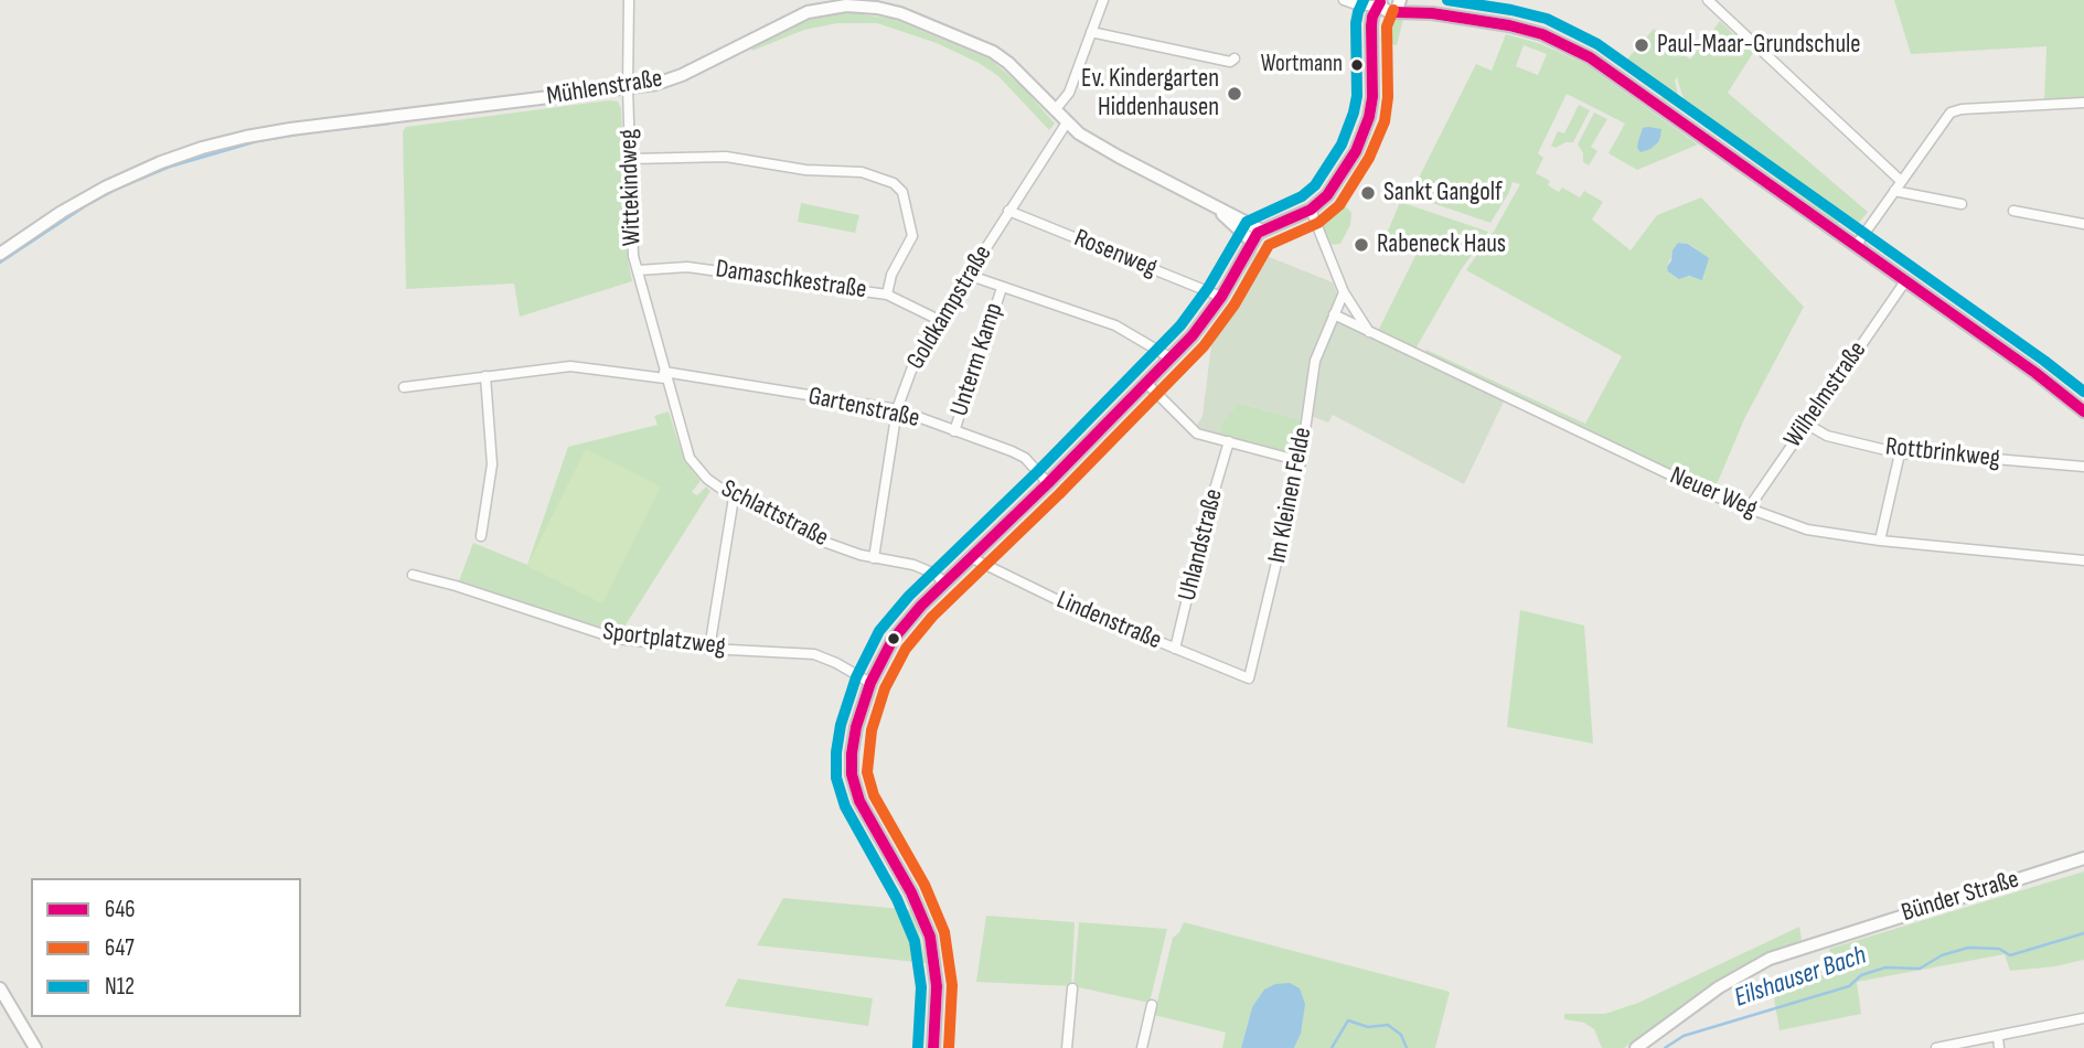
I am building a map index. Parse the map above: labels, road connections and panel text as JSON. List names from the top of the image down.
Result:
{
  "streets": {
    "street": [
      "Mühlenstraße",
      "Wittekindweg",
      "Rosenweg",
      "Damaschkestraße",
      "Goldkampstraße",
      "Unterm Kamp",
      "Wilhelmstraße",
      "Gartenstraße",
      "Rottbrinkweg",
      "Neuer Weg",
      "Im Kleinen Felde",
      "Schlattstraße",
      "Uhlandstraße",
      "Lindenstraße",
      "Sportplatzweg",
      "Bünder Straße"
    ]
  },
  "crossings": [
    ["Mühlenstraße", "Wittekindweg"],
    ["Mühlenstraße", "Goldkampstraße"],
    ["Wittekindweg", "Damaschkestraße"],
    ["Wittekindweg", "Gartenstraße"],
    ["Wittekindweg", "Schlattstraße"],
    ["Rosenweg", "Goldkampstraße"],
    ["Damaschkestraße", "Goldkampstraße"],
    ["Goldkampstraße", "Gartenstraße"],
    ["Goldkampstraße", "Schlattstraße"],
    ["Unterm Kamp", "Gartenstraße"],
    ["Wilhelmstraße", "Rottbrinkweg"],
    ["Wilhelmstraße", "Neuer Weg"],
    ["Gartenstraße", "Schlattstraße"],
    ["Neuer Weg", "Im Kleinen Felde"],
    ["Im Kleinen Felde", "Lindenstraße"],
    ["Uhlandstraße", "Lindenstraße"]
  ],
  "water": ["Eilshauser Bach"],
  "places": [
    "Paul-Maar-Grundschule",
    "Wortmann",
    "Ev. Kindergarten Hiddenhausen",
    "Sankt Gangolf",
    "Rabeneck Haus"
  ],
  "lines": ["transit line N12", "transit line 646", "transit line 647"],
  "legend": ["646", "647", "N12"]
}
